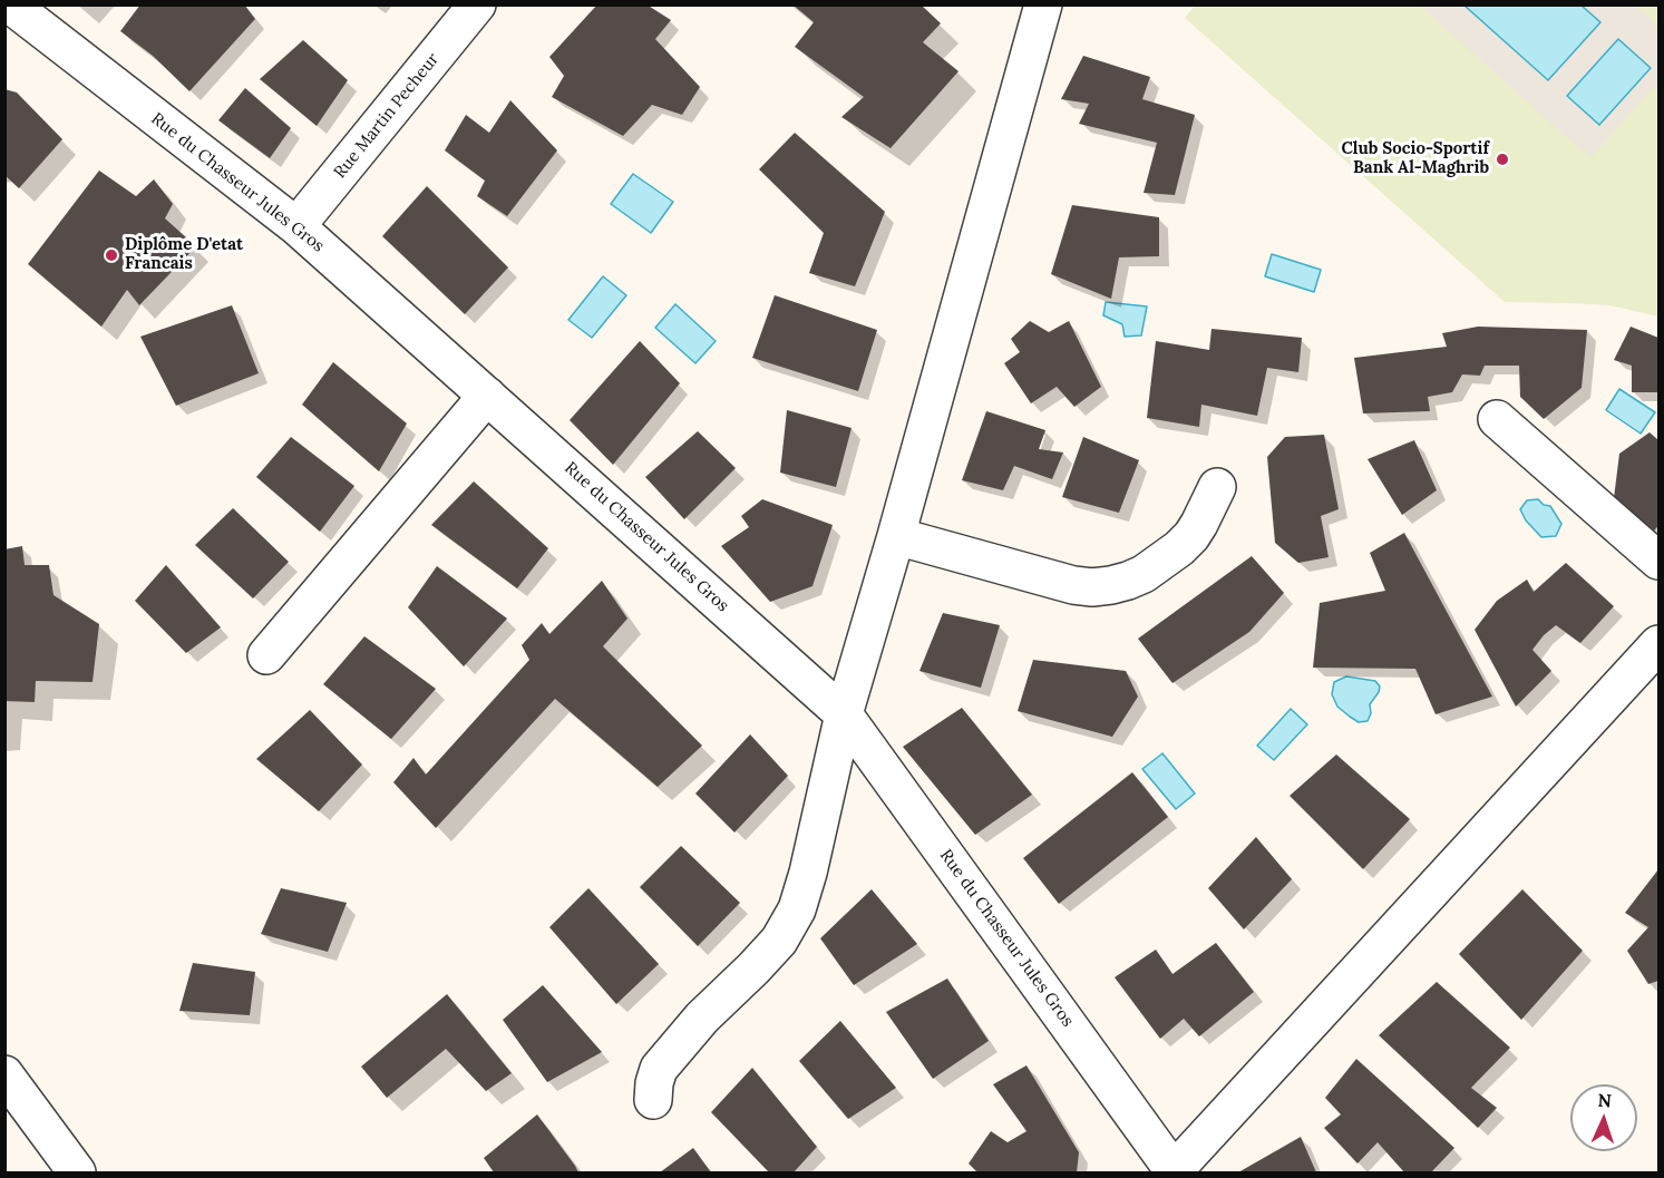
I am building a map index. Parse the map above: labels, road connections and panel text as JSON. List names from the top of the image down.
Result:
{
  "streets": {
    "street": ["Rue Martin Pecheur", "Rue du Chasseur Jules Gros"]
  },
  "crossings": [
    ["Rue Martin Pecheur", "Rue du Chasseur Jules Gros"]
  ],
  "places": ["Club Socio-Sportif Bank Al-Maghrib", "Diplôme D'etat Francais"],
  "north": "top"
}
